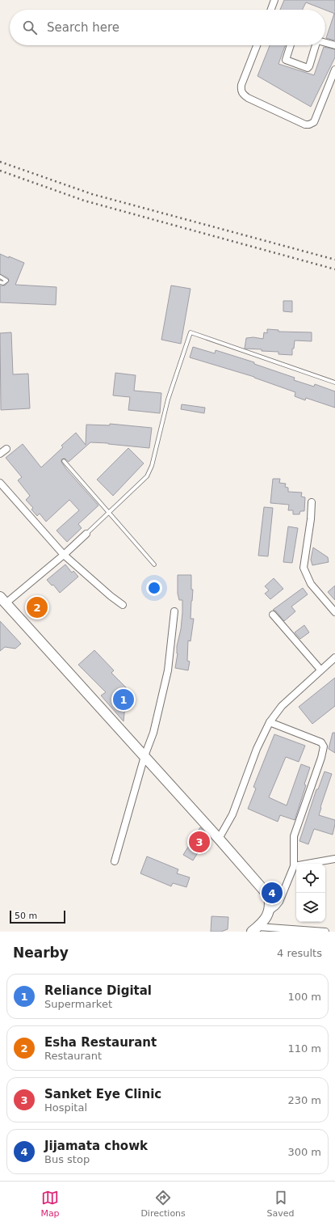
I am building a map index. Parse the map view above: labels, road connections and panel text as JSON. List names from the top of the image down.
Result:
{
  "scale_bar": "50 m",
  "page": {
    "search": "Search here",
    "pins": [
      "2",
      "1",
      "3",
      "4"
    ],
    "scale": "50 m",
    "heading": ["Nearby", "4 results"],
    "list": [
      {
        "mark": "1",
        "name": "Reliance Digital",
        "note": "Supermarket",
        "value": "100 m"
      },
      {
        "mark": "2",
        "name": "Esha Restaurant",
        "note": "Restaurant",
        "value": "110 m"
      },
      {
        "mark": "3",
        "name": "Sanket Eye Clinic",
        "note": "Hospital",
        "value": "230 m"
      },
      {
        "mark": "4",
        "name": "Jijamata chowk",
        "note": "Bus stop",
        "value": "300 m"
      }
    ],
    "nav": ["Map", "Directions", "Saved"]
  }
}
